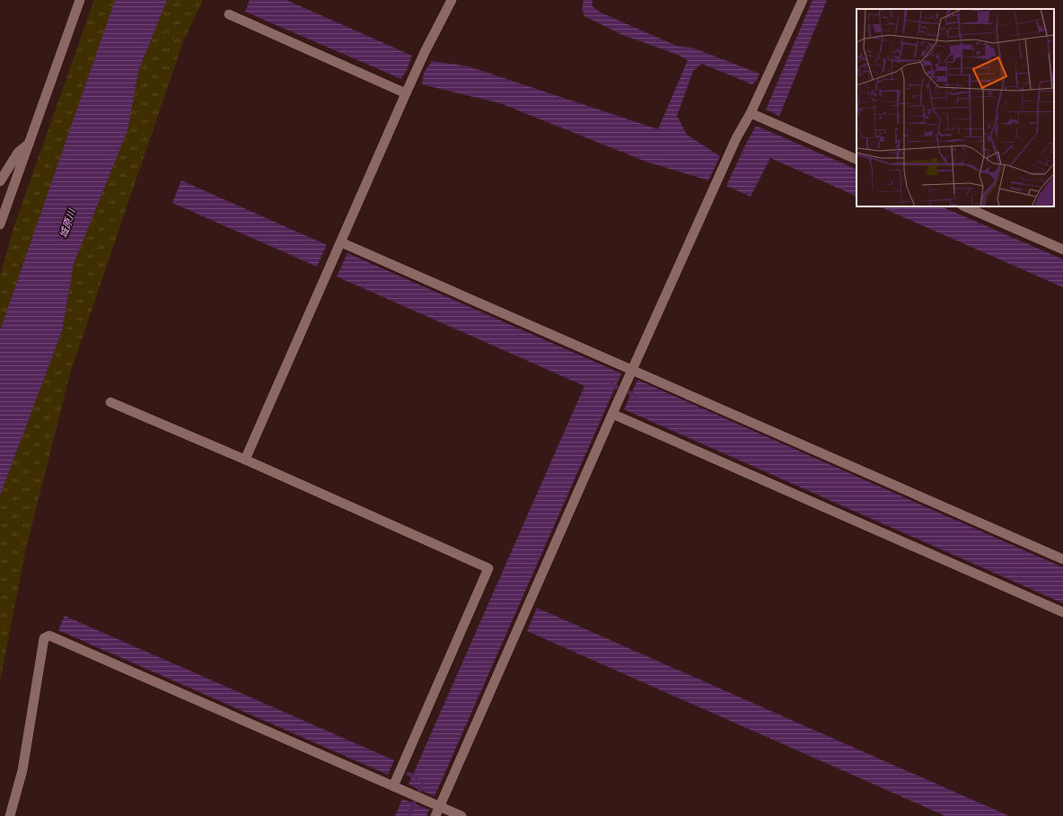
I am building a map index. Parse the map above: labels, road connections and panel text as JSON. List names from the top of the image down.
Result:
{
  "water": ["城原川"]
}
